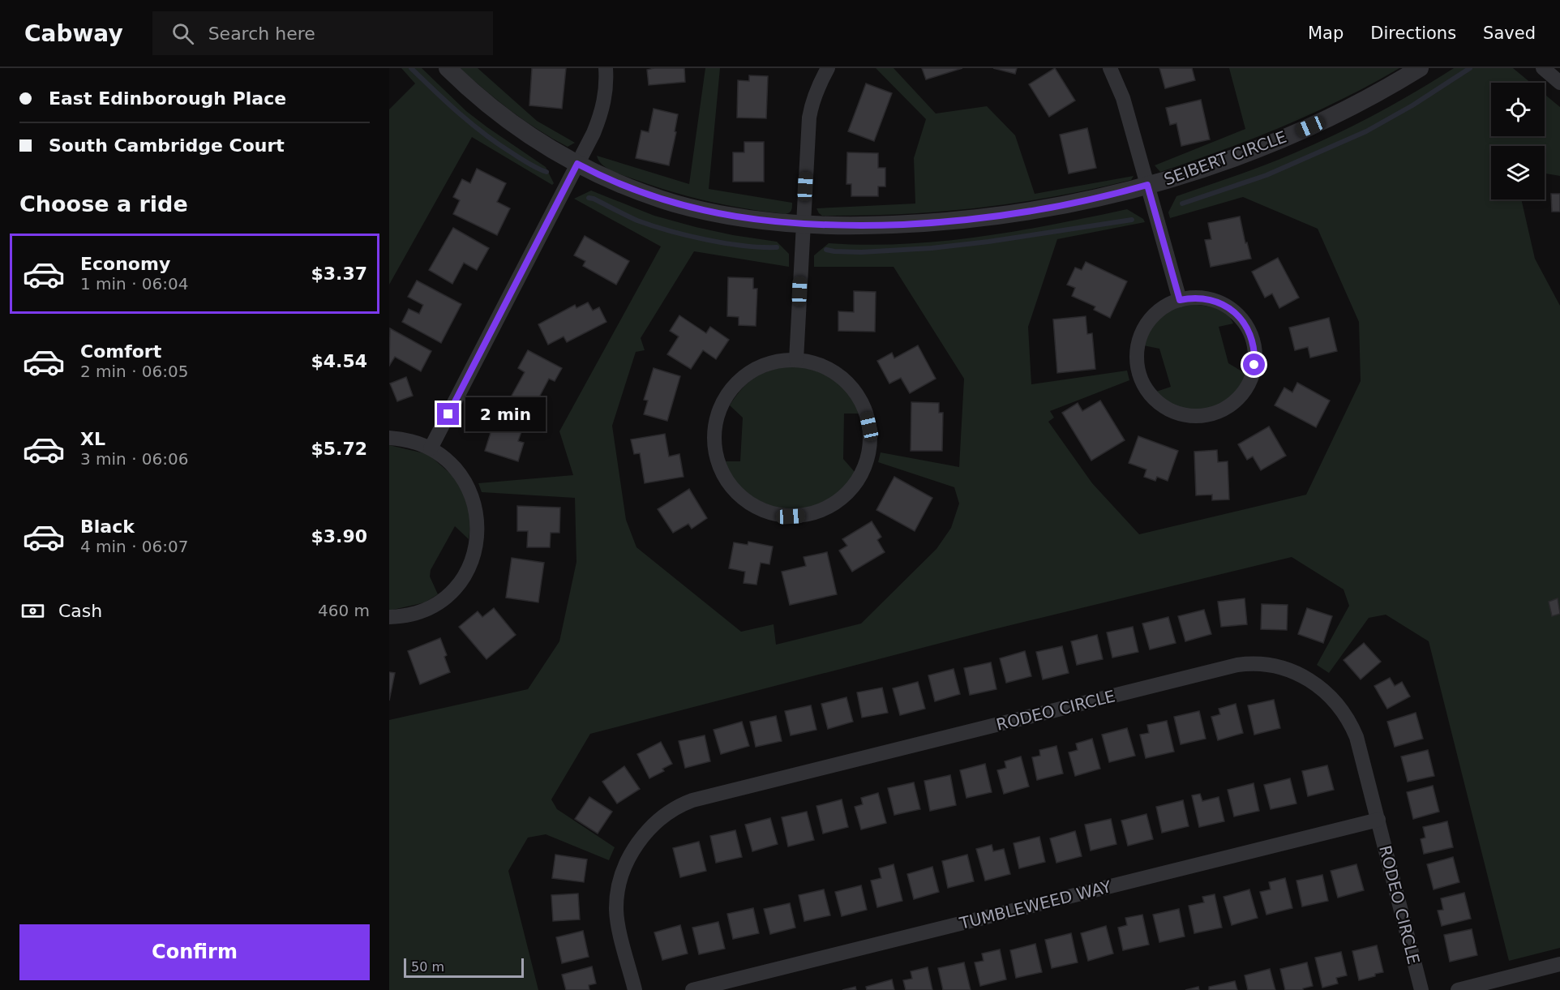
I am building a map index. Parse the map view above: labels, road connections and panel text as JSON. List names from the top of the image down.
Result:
{
  "streets": {
    "street": ["SEIBERT CIRCLE", "RODEO CIRCLE", "TUMBLEWEED WAY"]
  },
  "crossings": [
    ["RODEO CIRCLE", "TUMBLEWEED WAY"]
  ],
  "scale_bar": "50 m",
  "page": {
    "header": "Cabway",
    "search": "Search here",
    "nav": ["Map", "Directions", "Saved"],
    "banner": ["East Edinborough Place", "South Cambridge Court"],
    "heading": "Choose a ride",
    "list": [
      {
        "name": "Economy",
        "note": "1 min · 06:04",
        "value": "$3.37"
      },
      {
        "name": "Comfort",
        "note": "2 min · 06:05",
        "value": "$4.54"
      },
      {
        "name": "XL",
        "note": "3 min · 06:06",
        "value": "$5.72"
      },
      {
        "name": "Black",
        "note": "4 min · 06:07",
        "value": "$3.90"
      }
    ],
    "bubble": "2 min",
    "pay": ["Cash", "460 m"],
    "buttons": "Confirm",
    "scale": "50 m"
  }
}
